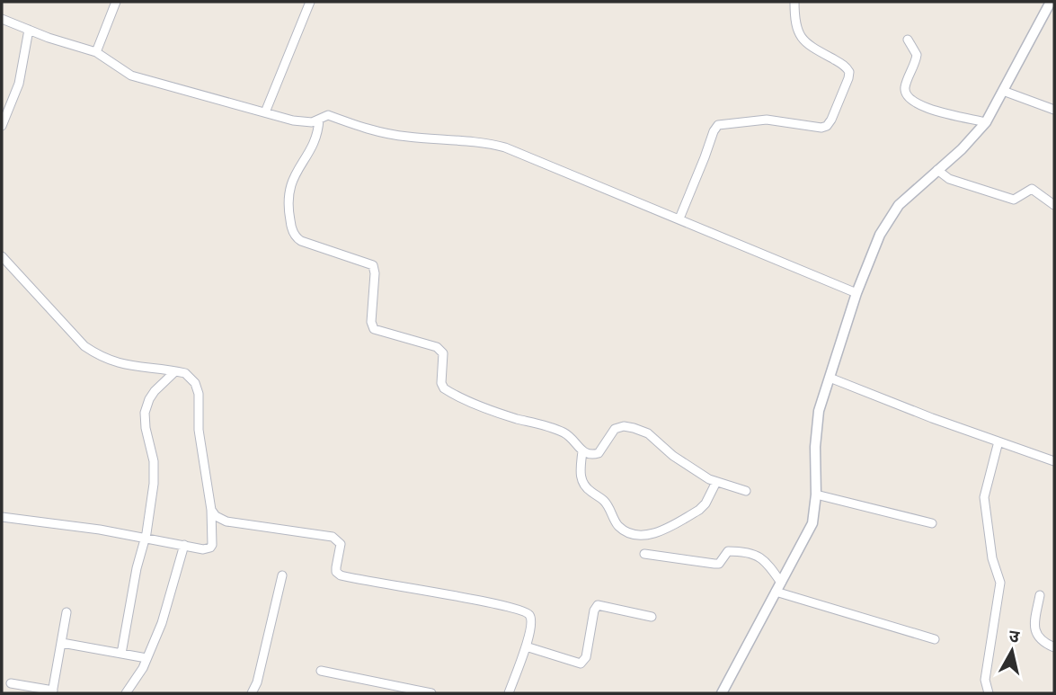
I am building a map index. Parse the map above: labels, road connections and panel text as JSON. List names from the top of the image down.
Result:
{
  "north": "top"
}
